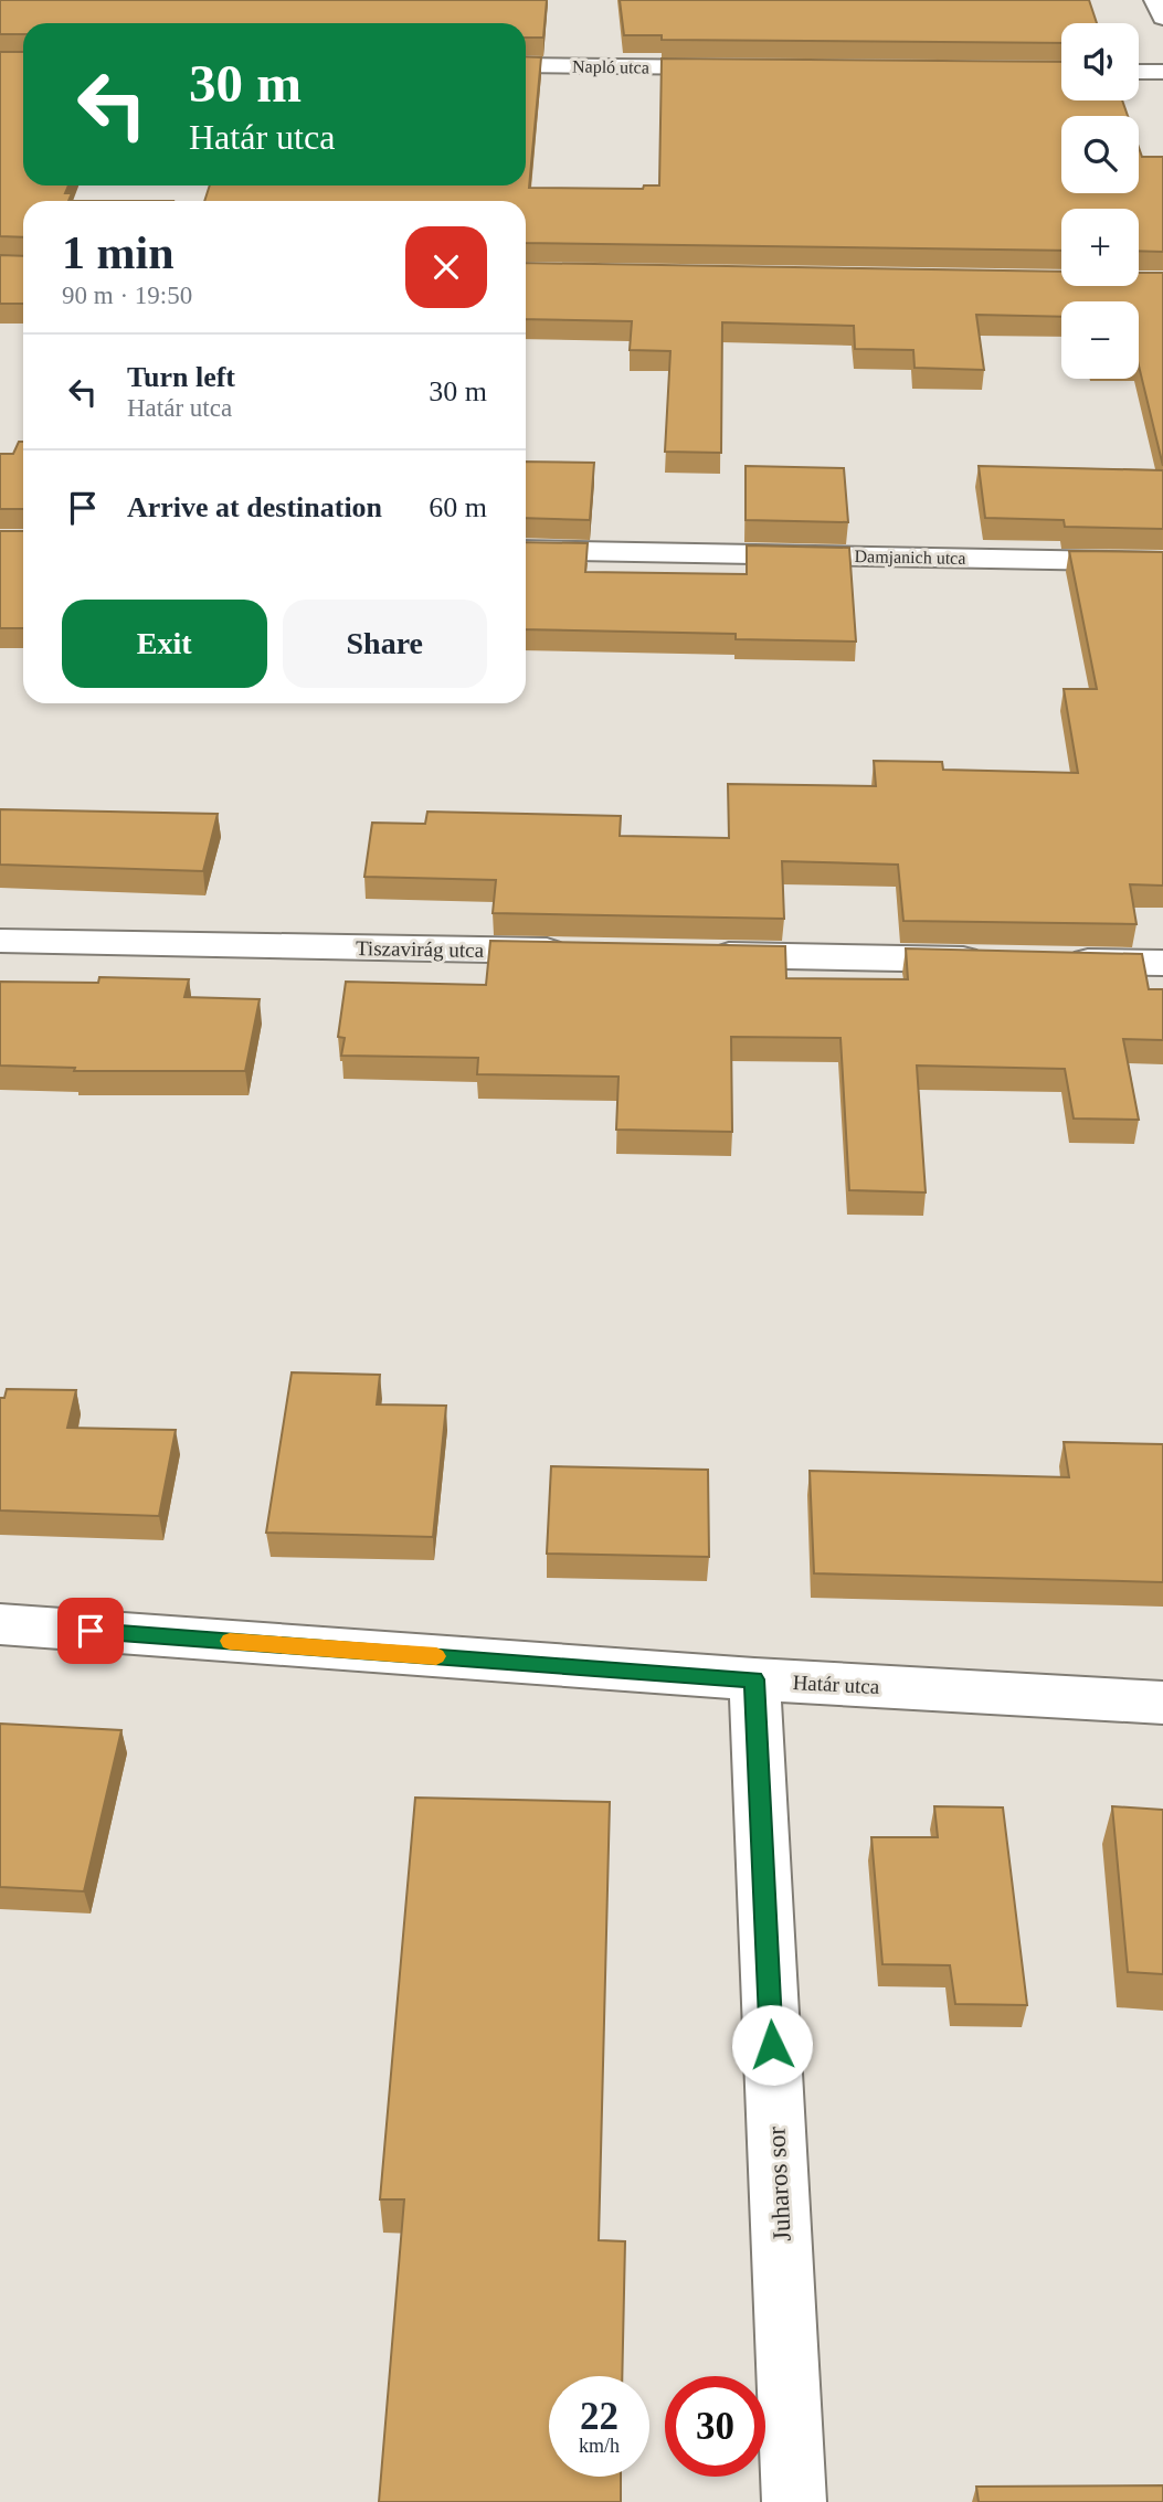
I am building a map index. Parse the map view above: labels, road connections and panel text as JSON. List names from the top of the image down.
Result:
{
  "streets": {
    "street": [
      "Napló utca",
      "Damjanich utca",
      "Tiszavirág utca",
      "Határ utca",
      "Juharos sor"
    ]
  },
  "crossings": [
    ["Határ utca", "Juharos sor"]
  ],
  "page": {
    "map_buttons": ["+", "−"],
    "turn": ["30 m", "Határ utca"],
    "heading": ["1 min", "90 m · 19:50"],
    "list": [
      {
        "name": "Turn left",
        "note": "Határ utca",
        "value": "30 m"
      },
      {
        "name": "Arrive at destination",
        "value": "60 m"
      }
    ],
    "buttons": ["Exit", "Share"],
    "speed": "22 km/h",
    "limit": "30"
  }
}
